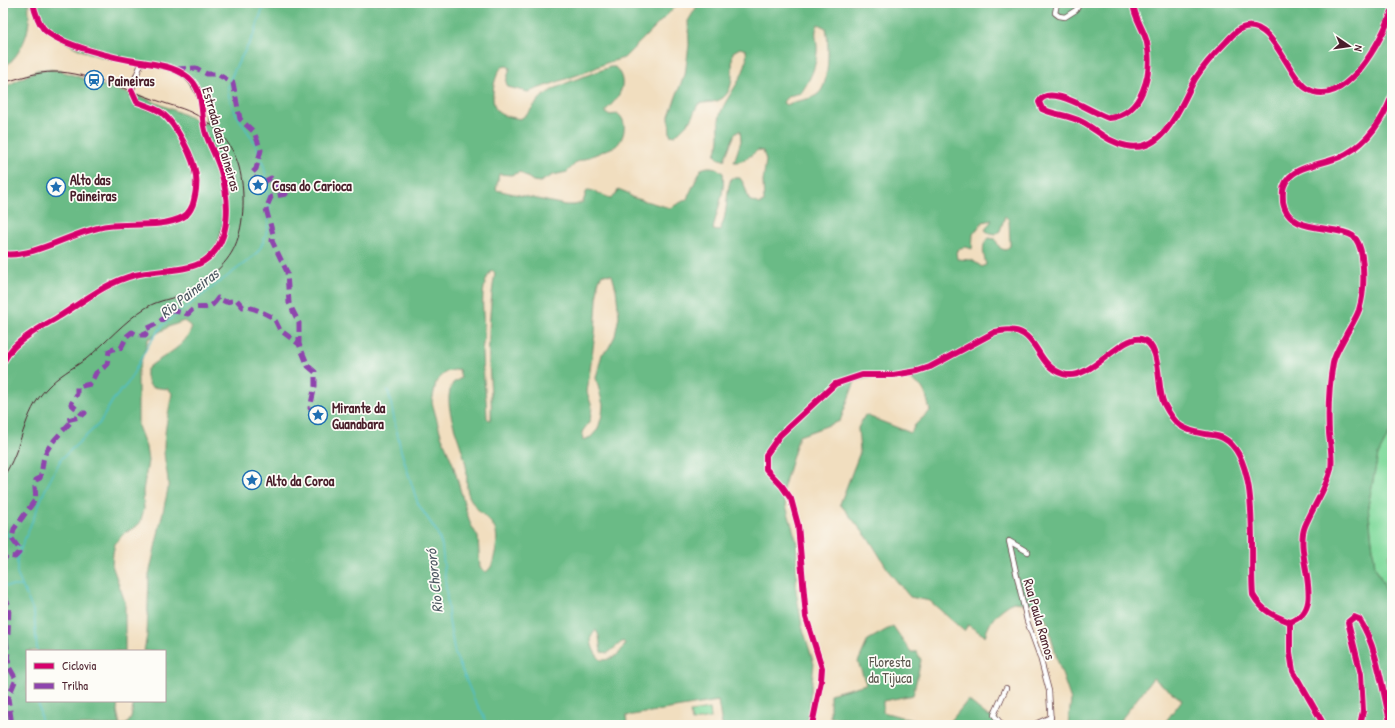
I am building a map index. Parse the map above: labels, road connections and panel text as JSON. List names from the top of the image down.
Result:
{
  "streets": {
    "street": ["Estrada das Paineiras", "Rua Paula Ramos"]
  },
  "water": ["Rio Paineiras", "Rio Chororó"],
  "parks": ["Floresta da Tijuca"],
  "places": {
    "station": ["Paineiras"],
    "place": [
      "Casa do Carioca",
      "Alto das Paineiras",
      "Mirante da Guanabara",
      "Alto da Coroa"
    ]
  },
  "legend": ["Ciclovia", "Trilha"],
  "north": "right"
}
